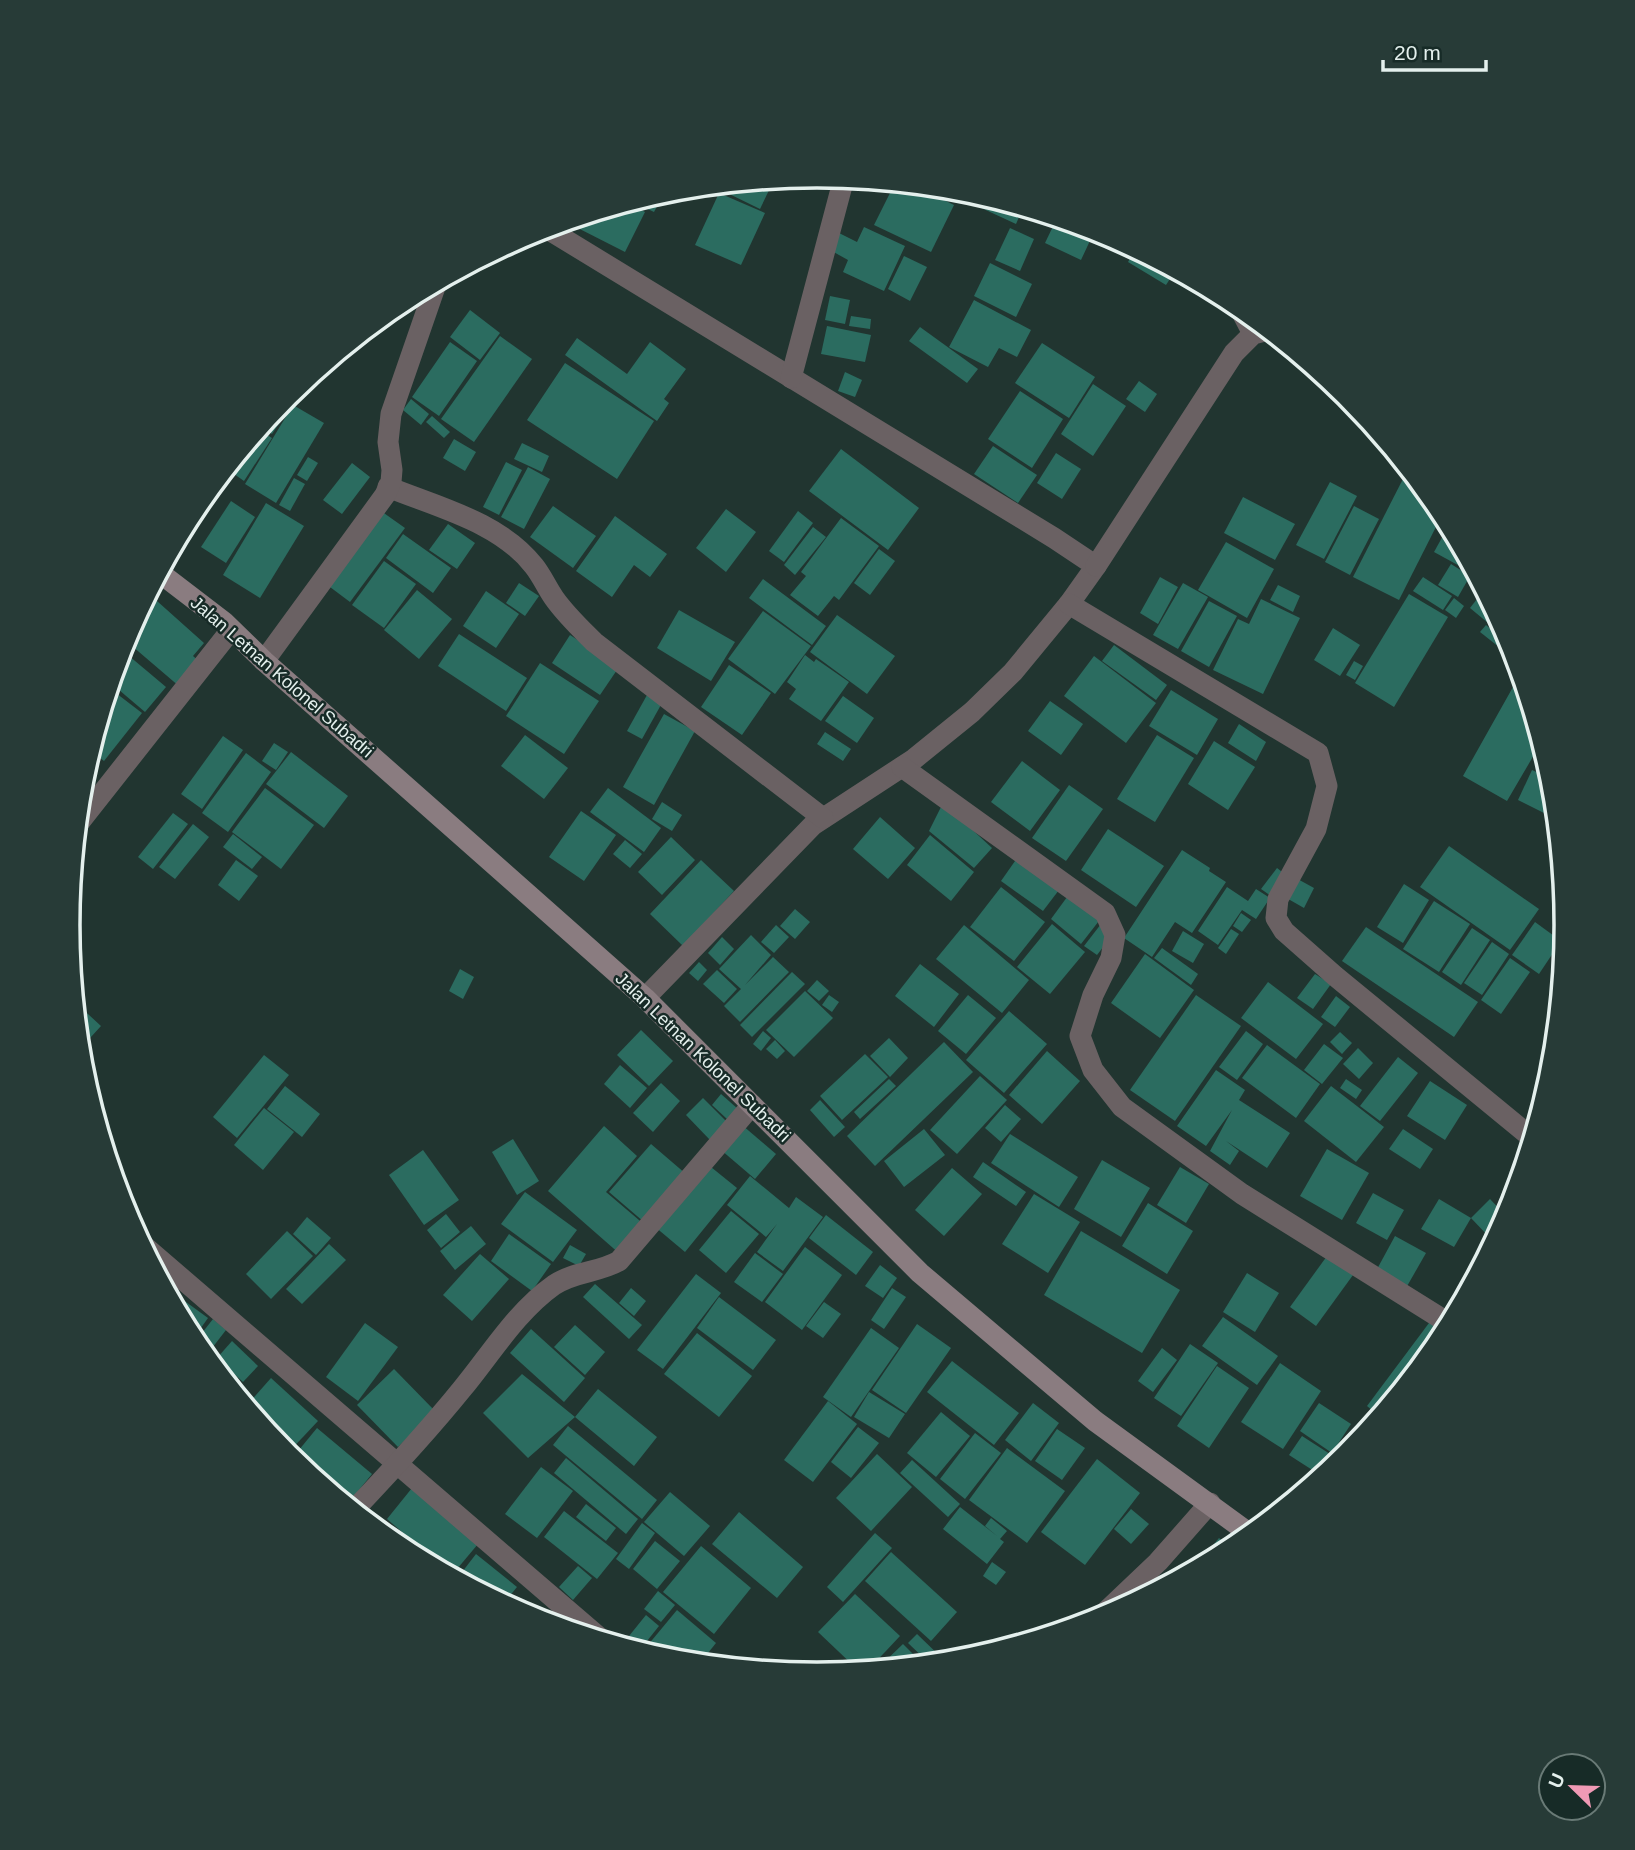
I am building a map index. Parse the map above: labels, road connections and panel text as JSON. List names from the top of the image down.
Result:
{
  "streets": {
    "main road": ["Jalan Letnan Kolonel Subadri"]
  },
  "scale_bar": "20 m",
  "north": "top left"
}
